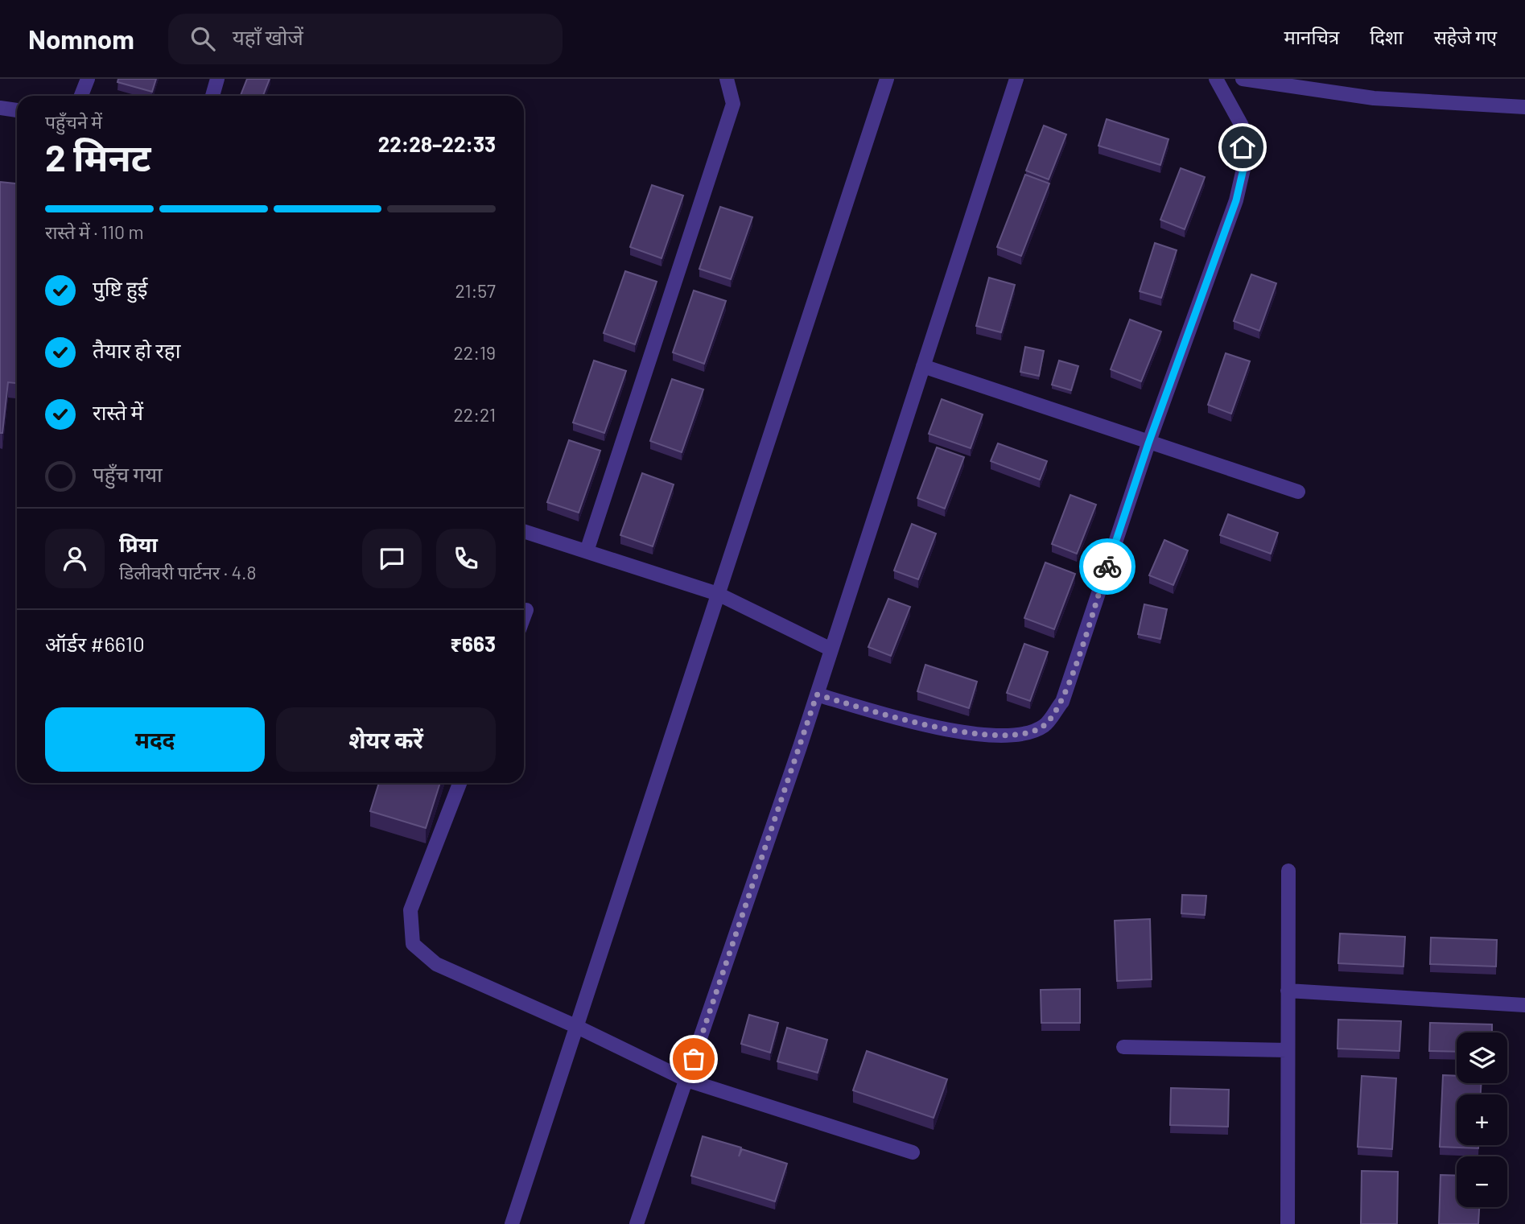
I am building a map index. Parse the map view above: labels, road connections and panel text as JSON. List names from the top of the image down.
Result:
{
  "page": {
    "header": "Nomnom",
    "search": "यहाँ खोजें",
    "nav": ["मानचित्र", "दिशा", "सहेजे गए"],
    "heading": ["2 मिनट", "पहुँचने में", "22:28–22:33"],
    "panel": [
      "प्रिया",
      "डिलीवरी पार्टनर · 4.8",
      "ऑर्डर #6610",
      "₹663"
    ],
    "bar": "रास्ते में · 110 m",
    "list": [
      ["पुष्टि हुई", "21:57"],
      ["तैयार हो रहा", "22:19"],
      ["रास्ते में", "22:21"],
      "पहुँच गया"
    ],
    "buttons": ["मदद", "शेयर करें"],
    "map_buttons": ["+", "−"]
  }
}
